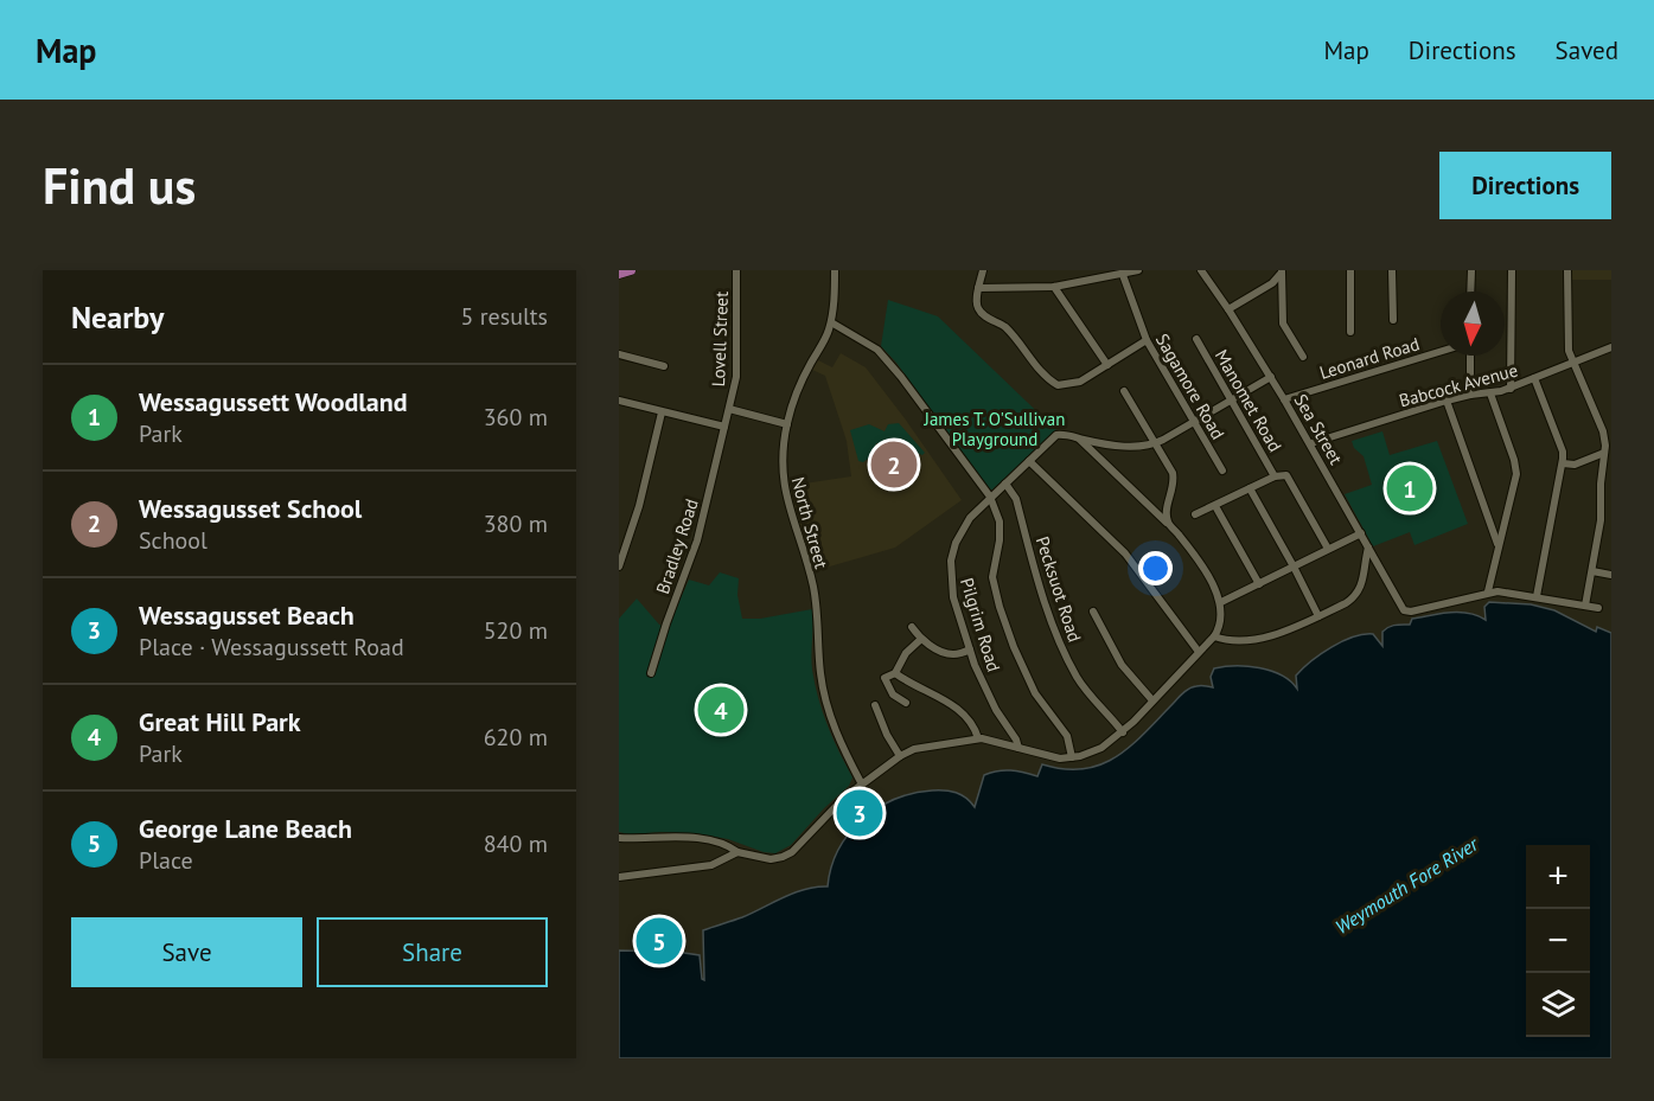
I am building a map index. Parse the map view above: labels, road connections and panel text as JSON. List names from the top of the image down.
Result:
{
  "streets": {
    "street": [
      "Lovell Street",
      "Leonard Road",
      "Babcock Avenue",
      "Sagamore Road",
      "Manomet Road",
      "Sea Street",
      "North Street",
      "Bradley Road",
      "Pecksuot Road",
      "Pilgrim Road"
    ]
  },
  "crossings": [
    ["Lovell Street", "Bradley Road"],
    ["Leonard Road", "Sea Street"],
    ["Babcock Avenue", "Sea Street"],
    ["Pecksuot Road", "Pilgrim Road"]
  ],
  "water": ["Weymouth Fore River"],
  "parks": ["James T. O'Sullivan Playground"],
  "north": "bottom",
  "page": {
    "header": "Map",
    "nav": ["Map", "Directions", "Saved"],
    "buttons": [
      "Directions",
      ["Save", "Share"]
    ],
    "title": "Find us",
    "heading": ["Nearby", "5 results"],
    "list": [
      {
        "mark": "1",
        "name": "Wessagussett Woodland",
        "note": "Park",
        "value": "360 m"
      },
      {
        "mark": "2",
        "name": "Wessagusset School",
        "note": "School",
        "value": "380 m"
      },
      {
        "mark": "3",
        "name": "Wessagusset Beach",
        "note": "Place · Wessagussett Road",
        "value": "520 m"
      },
      {
        "mark": "4",
        "name": "Great Hill Park",
        "note": "Park",
        "value": "620 m"
      },
      {
        "mark": "5",
        "name": "George Lane Beach",
        "note": "Place",
        "value": "840 m"
      }
    ],
    "pins": [
      "2",
      "1",
      "4",
      "3",
      "5"
    ],
    "map_buttons": ["+", "−"]
  }
}
